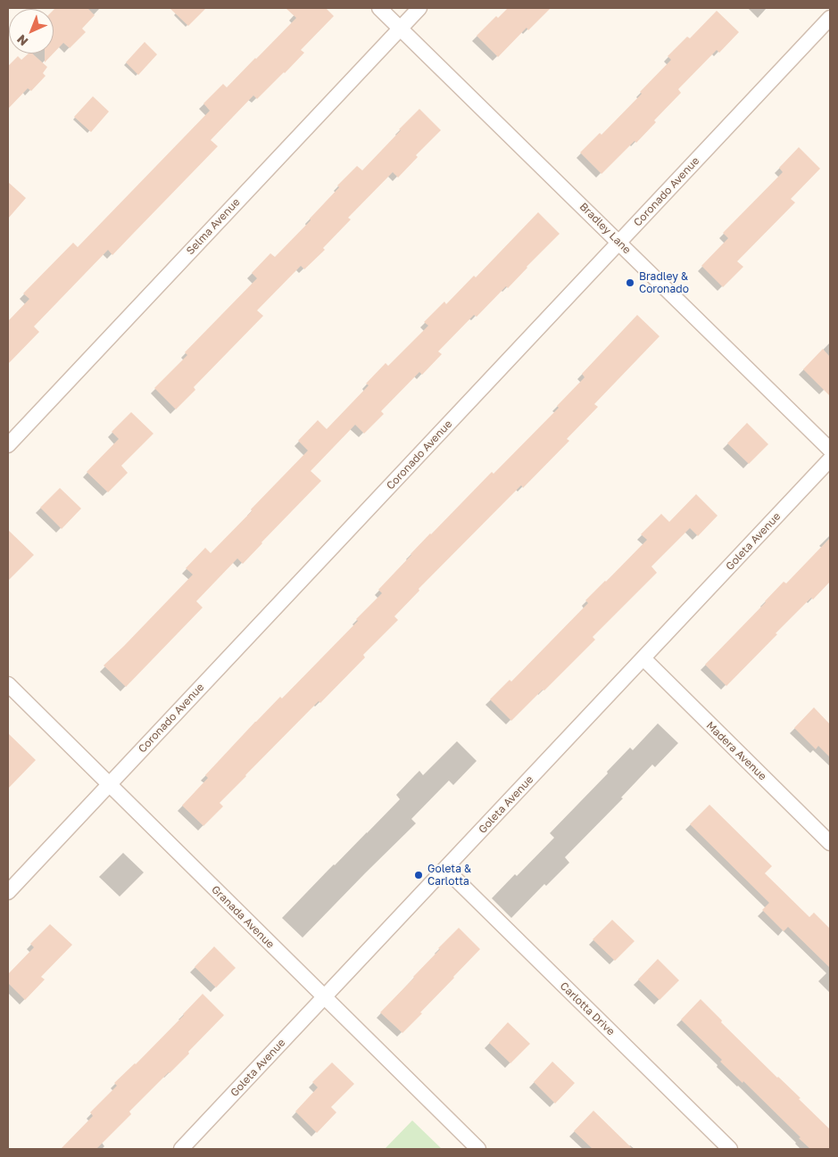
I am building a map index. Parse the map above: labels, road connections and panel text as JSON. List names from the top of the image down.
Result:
{
  "streets": {
    "street": [
      "Coronado Avenue",
      "Selma Avenue",
      "Bradley Lane",
      "Goleta Avenue",
      "Madera Avenue",
      "Granada Avenue",
      "Carlotta Drive"
    ]
  },
  "crossings": [
    ["Coronado Avenue", "Bradley Lane"],
    ["Coronado Avenue", "Granada Avenue"],
    ["Selma Avenue", "Bradley Lane"],
    ["Goleta Avenue", "Madera Avenue"],
    ["Goleta Avenue", "Granada Avenue"],
    ["Goleta Avenue", "Carlotta Drive"]
  ],
  "places": ["Bradley & Coronado", "Goleta & Carlotta"],
  "north": "bottom left"
}
